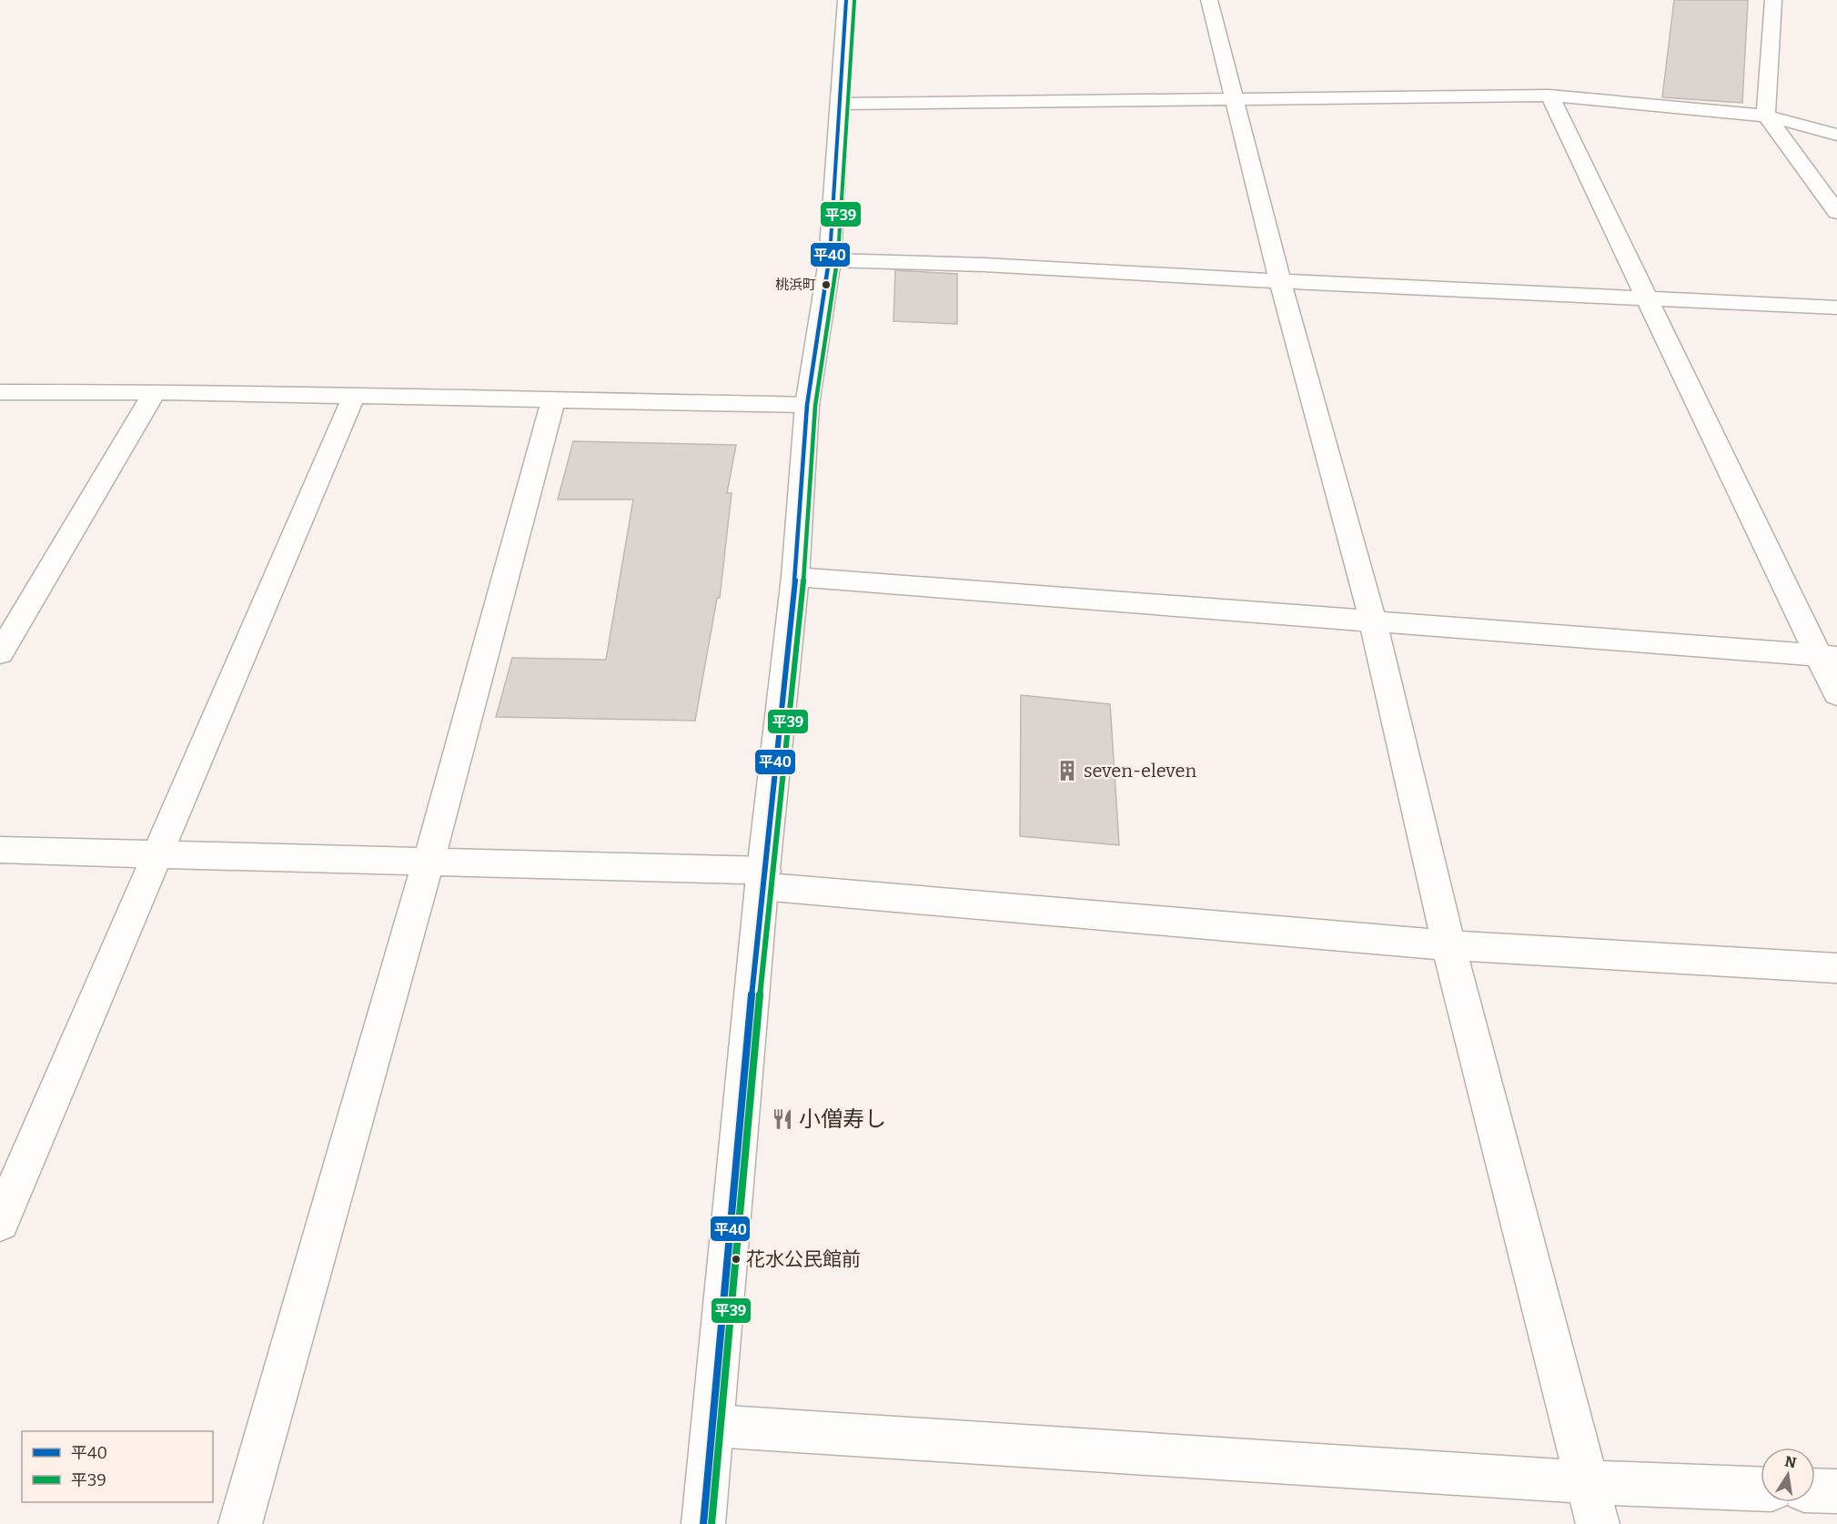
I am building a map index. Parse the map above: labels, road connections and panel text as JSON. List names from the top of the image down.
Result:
{
  "places": {
    "other": ["桃浜町", "花水公民館前"],
    "building": ["seven-eleven"],
    "restaurant": ["小僧寿し"]
  },
  "lines": ["transit line 平40", "transit line 平39"],
  "legend": ["平40", "平39"],
  "north": "top"
}
